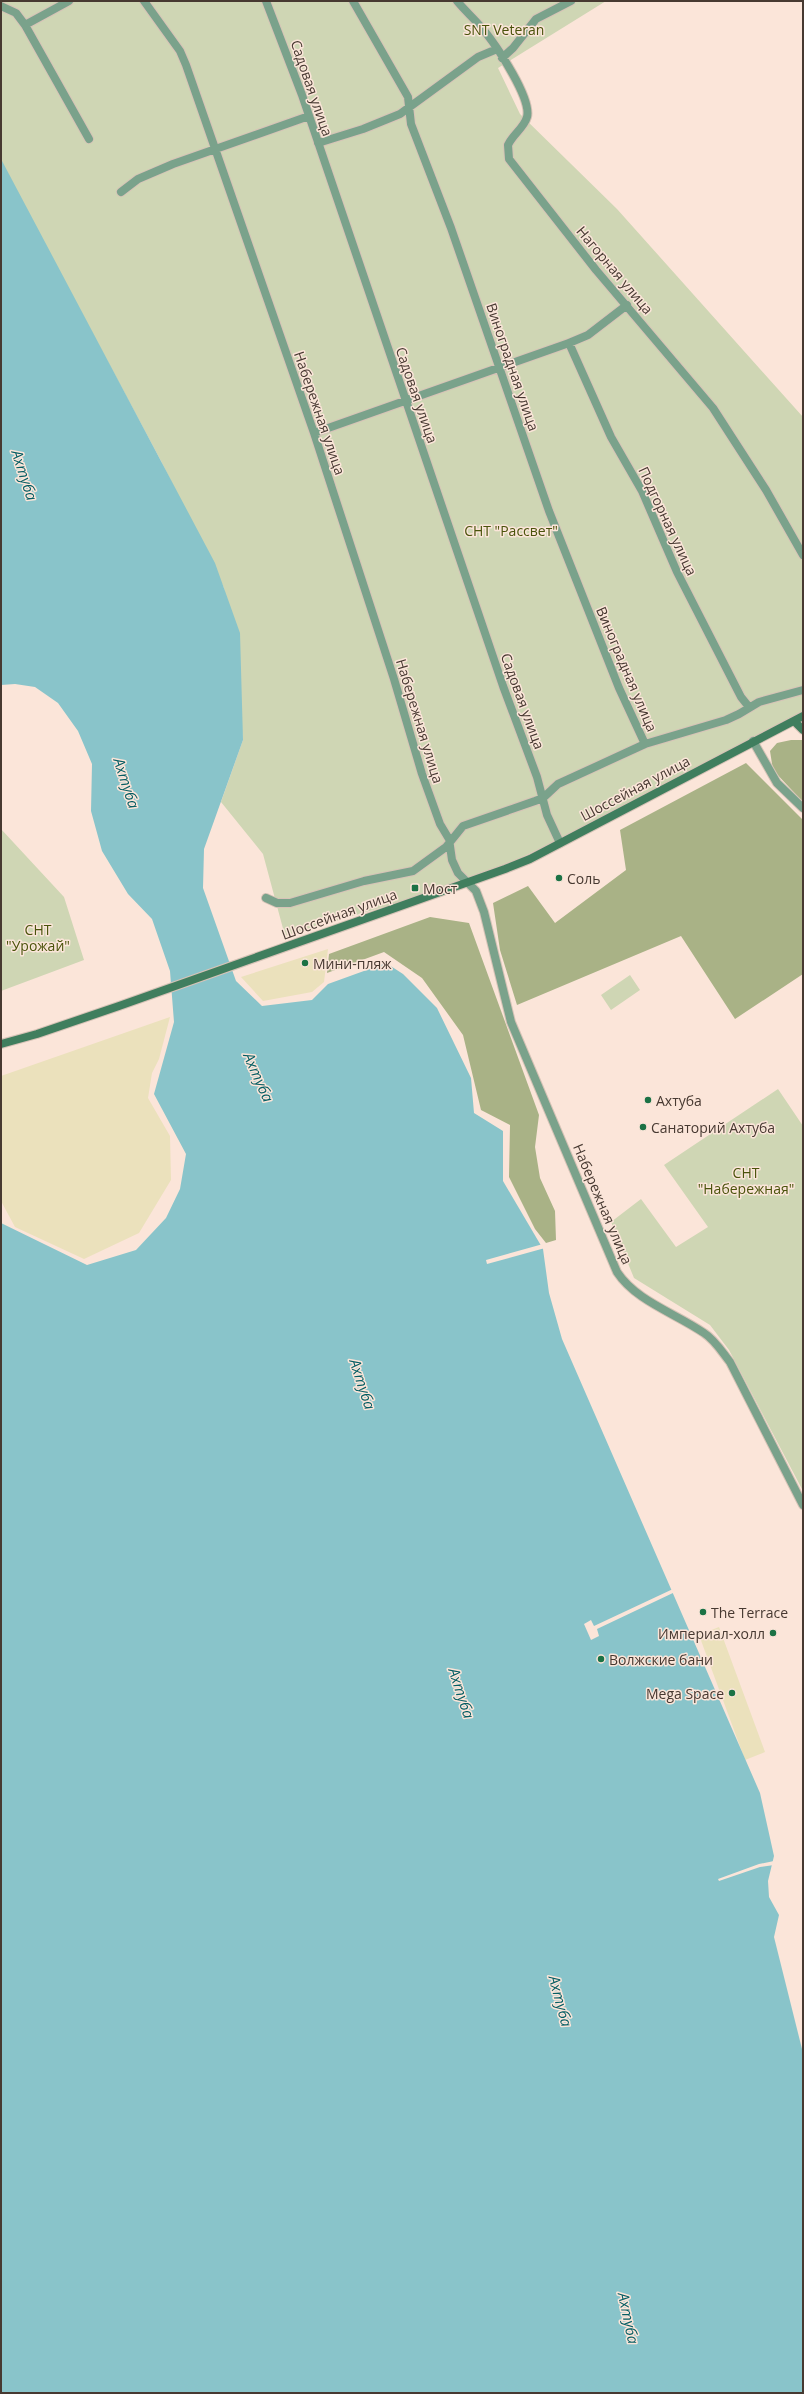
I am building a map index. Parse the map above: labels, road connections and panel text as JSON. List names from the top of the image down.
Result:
{
  "streets": {
    "street": [
      "Садовая улица",
      "Нагорная улица",
      "Виноградная улица",
      "Набережная улица",
      "Подгорная улица",
      "Шоссейная улица"
    ]
  },
  "crossings": [
    ["Садовая улица", "Шоссейная улица"],
    ["Набережная улица", "Шоссейная улица"]
  ],
  "water": ["Ахтуба"],
  "parks": [
    "SNT Veteran",
    "СНТ \"Рассвет\"",
    "СНТ \"Урожай\"",
    "СНТ \"Набережная\""
  ],
  "places": {
    "other": [
      "Соль",
      "Мини-пляж",
      "Ахтуба",
      "Санаторий Ахтуба",
      "The Terrace",
      "Империал-холл",
      "Волжские бани",
      "Mega Space"
    ],
    "transit": ["Мост"]
  }
}
